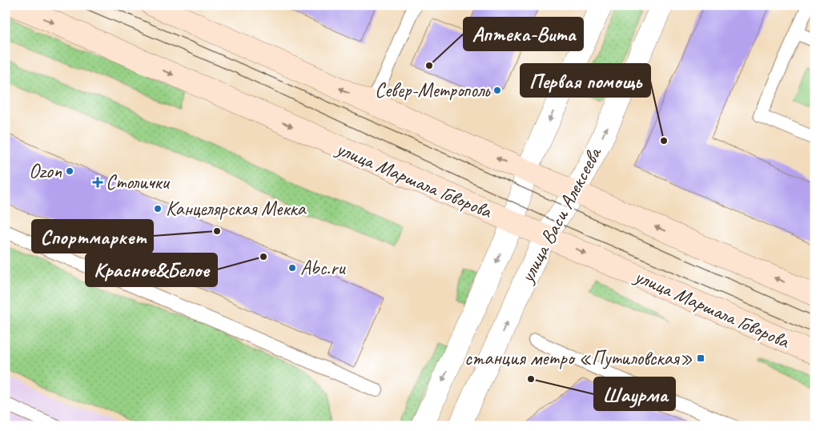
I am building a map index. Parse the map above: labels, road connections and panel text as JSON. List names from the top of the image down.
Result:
{
  "streets": {
    "main road": ["улица Маршала Говорова"],
    "street": ["улица Васи Алексеева"]
  },
  "crossings": [
    ["улица Маршала Говорова", "улица Васи Алексеева"]
  ],
  "places": {
    "other": [
      "Аптека-Вита",
      "Север-Метрополь",
      "Первая помощь",
      "Ozon",
      "Канцелярская Мекка",
      "Спортмаркет",
      "Красное&Белое",
      "Abc.ru",
      "Шаурма"
    ],
    "health": ["Столички"],
    "transit": ["станция метро «Путиловская»"]
  }
}
